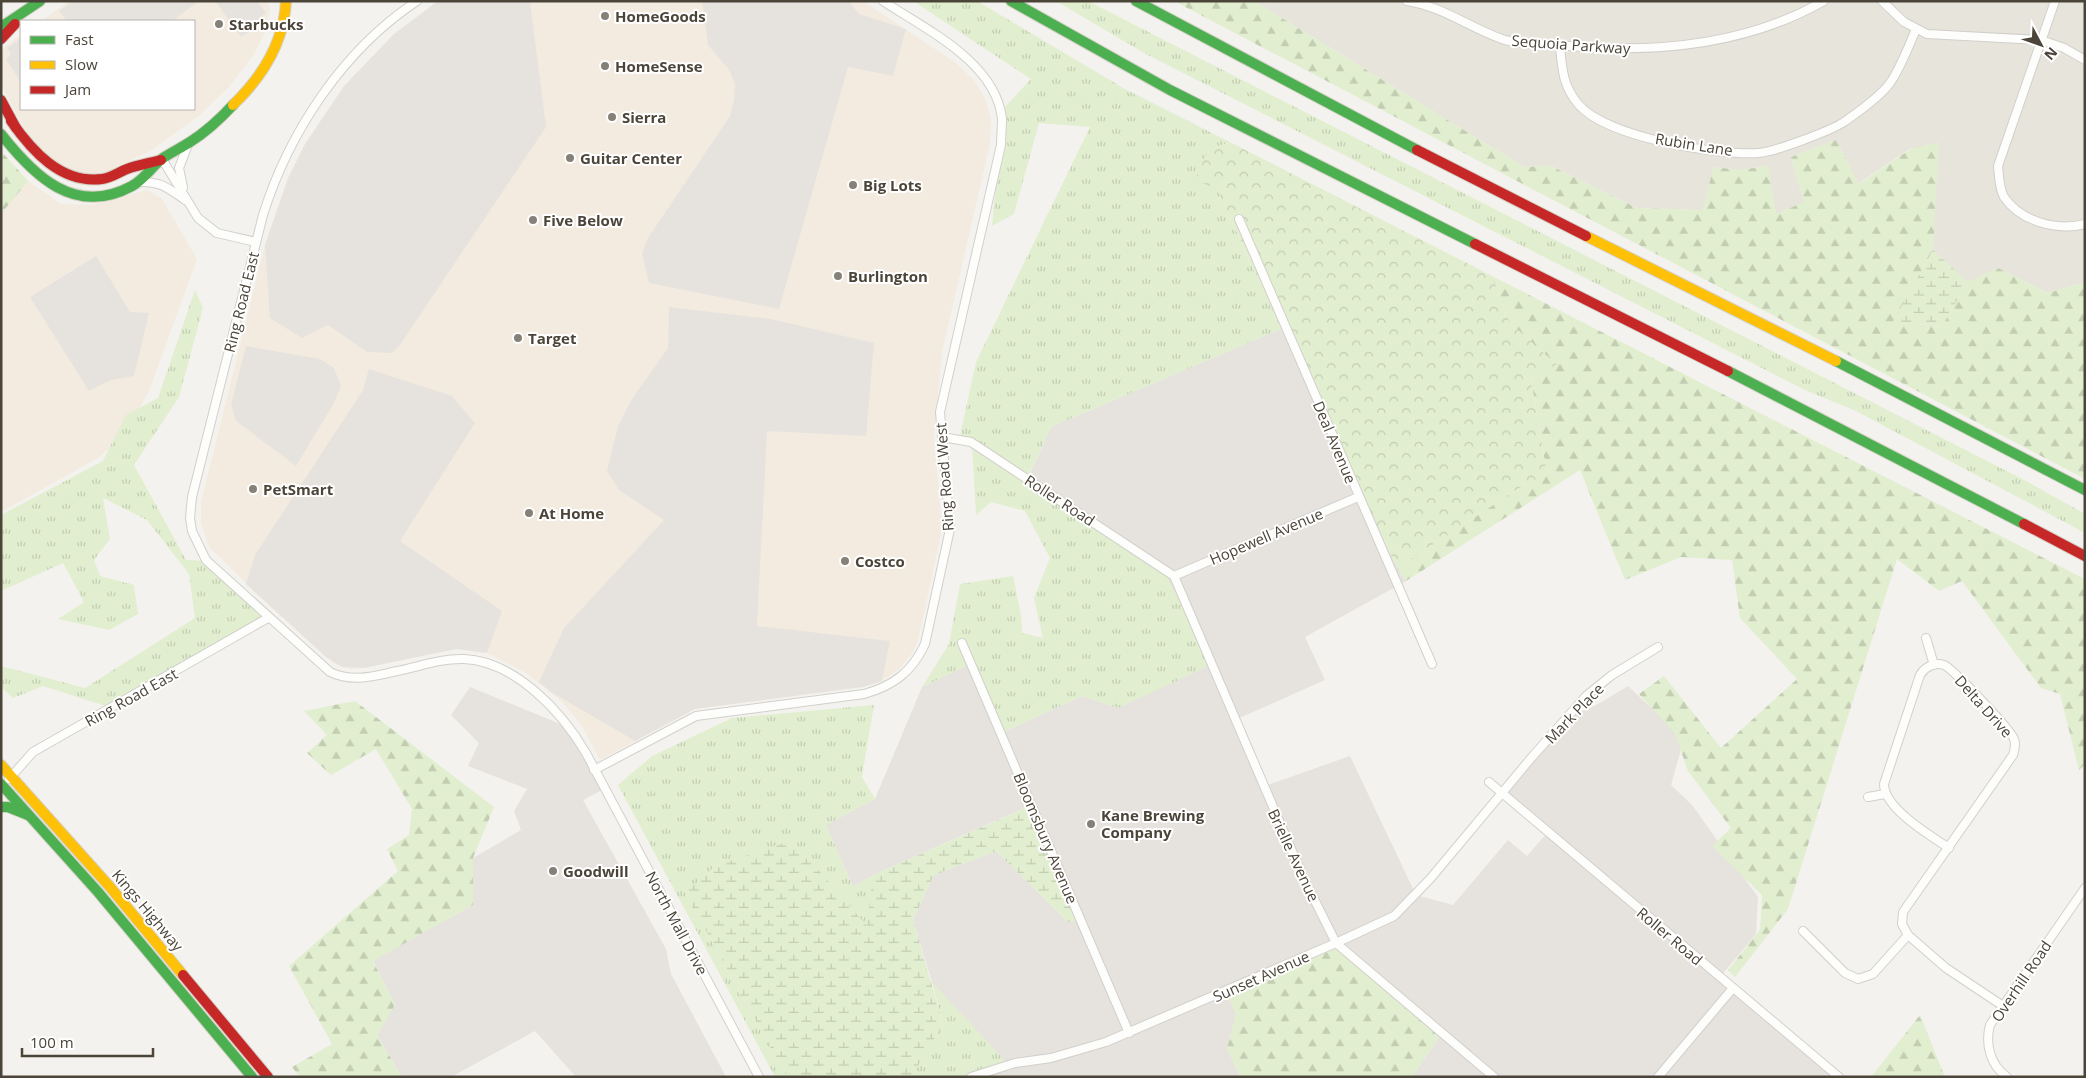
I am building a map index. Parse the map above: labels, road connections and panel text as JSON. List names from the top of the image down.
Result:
{
  "streets": {
    "main road": ["Kings Highway"],
    "street": [
      "Sequoia Parkway",
      "Rubin Lane",
      "Ring Road East",
      "Deal Avenue",
      "Ring Road West",
      "Roller Road",
      "Hopewell Avenue",
      "Delta Drive",
      "Mark Place",
      "Bloomsbury Avenue",
      "Brielle Avenue",
      "North Mall Drive",
      "Sunset Avenue",
      "Overhill Road"
    ]
  },
  "crossings": [
    ["Sequoia Parkway", "Rubin Lane"],
    ["Ring Road East", "Ring Road West"],
    ["Ring Road East", "Kings Highway"],
    ["Ring Road East", "North Mall Drive"],
    ["Deal Avenue", "Hopewell Avenue"],
    ["Ring Road West", "Roller Road"],
    ["Ring Road West", "North Mall Drive"],
    ["Roller Road", "Hopewell Avenue"],
    ["Roller Road", "Mark Place"],
    ["Roller Road", "Brielle Avenue"],
    ["Roller Road", "Sunset Avenue"],
    ["Hopewell Avenue", "Brielle Avenue"],
    ["Mark Place", "Sunset Avenue"],
    ["Bloomsbury Avenue", "Sunset Avenue"],
    ["Brielle Avenue", "Sunset Avenue"]
  ],
  "places": [
    "HomeGoods",
    "Starbucks",
    "HomeSense",
    "Sierra",
    "Guitar Center",
    "Big Lots",
    "Five Below",
    "Burlington",
    "Target",
    "PetSmart",
    "At Home",
    "Costco",
    "Kane Brewing Company",
    "Goodwill"
  ],
  "legend": ["Fast", "Slow", "Jam"],
  "scale_bar": "100 m",
  "north": "bottom right"
}
